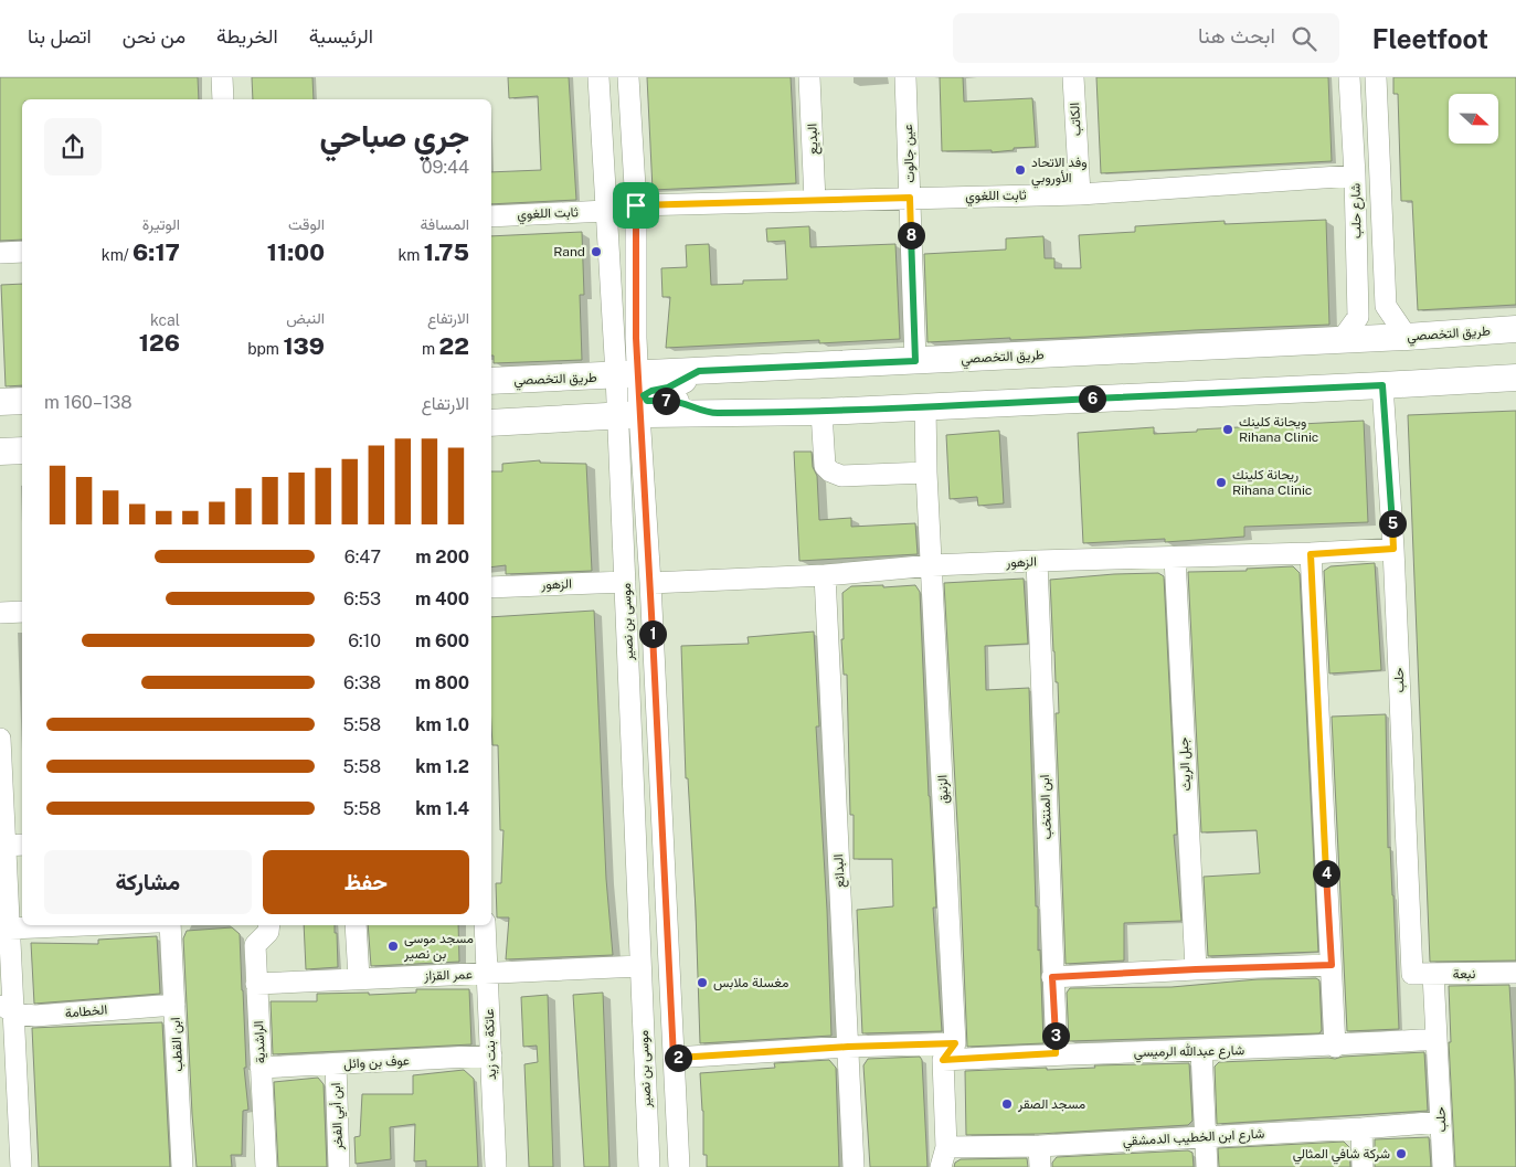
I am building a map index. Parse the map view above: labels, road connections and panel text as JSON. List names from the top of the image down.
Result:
{
  "streets": {
    "main road": ["طريق التخصصي"],
    "street": [
      "الكاتب",
      "البديع",
      "عين جالوت",
      "ثابت اللغوي",
      "شارع حلب",
      "الزهور",
      "موسى بن نصير",
      "حلب",
      "جبل الريث",
      "الزنبق",
      "ابن المنتخب",
      "البدائع",
      "نبعة",
      "عمر القزاز",
      "الخطامة",
      "الراشدية",
      "ابن القطب",
      "عاتكة بنت زيد",
      "شارع عبدالله الرميسي",
      "عوف بن وائل",
      "ابن أبي الفخر",
      "شارع ابن الخطيب الدمشقي"
    ]
  },
  "crossings": [
    ["الكاتب", "ثابت اللغوي"],
    ["البديع", "ثابت اللغوي"],
    ["عين جالوت", "ثابت اللغوي"],
    ["عين جالوت", "طريق التخصصي"],
    ["ثابت اللغوي", "شارع حلب"],
    ["شارع حلب", "طريق التخصصي"],
    ["الزهور", "موسى بن نصير"],
    ["الزهور", "حلب"],
    ["الزهور", "جبل الريث"],
    ["الزهور", "الزنبق"],
    ["الزهور", "ابن المنتخب"],
    ["الزهور", "البدائع"],
    ["موسى بن نصير", "عمر القزاز"],
    ["حلب", "نبعة"],
    ["حلب", "شارع عبدالله الرميسي"],
    ["حلب", "شارع ابن الخطيب الدمشقي"],
    ["الزنبق", "شارع عبدالله الرميسي"],
    ["الزنبق", "شارع ابن الخطيب الدمشقي"],
    ["ابن المنتخب", "شارع عبدالله الرميسي"],
    ["البدائع", "شارع عبدالله الرميسي"],
    ["عمر القزاز", "الراشدية"],
    ["عمر القزاز", "عاتكة بنت زيد"],
    ["الخطامة", "ابن القطب"],
    ["الراشدية", "عوف بن وائل"],
    ["عاتكة بنت زيد", "عوف بن وائل"],
    ["عوف بن وائل", "ابن أبي الفخر"]
  ],
  "places": [
    "وفد الاتحاد الأوروبي",
    "Rand",
    "ويحانة كلينك Rihana Clinic",
    "ريحانة كلينك Rihana Clinic",
    "مسجد موسى بن نصير",
    "مغسلة ملابس",
    "مسجد الصقر",
    "شركة شافي المثالي"
  ],
  "north": "right",
  "page": {
    "header": "Fleetfoot",
    "search": "ابحث هنا",
    "nav": [
      "الرئيسية",
      "الخريطة",
      "من نحن",
      "اتصل بنا"
    ],
    "heading": ["جري صباحي", "09:44"],
    "stats": [
      ["المسافة", "1.75 km"],
      ["الوقت", "11:00"],
      ["الوتيرة", "6:17 /km"],
      ["الارتفاع", "22 m"],
      ["النبض", "139 bpm"],
      ["kcal", "126"]
    ],
    "pins": [
      "8",
      "6",
      "7",
      "5",
      "1",
      "4",
      "3",
      "2"
    ],
    "chart": ["الارتفاع", "138–160 m"],
    "list": [
      {
        "name": "200 m",
        "note": "6:47"
      },
      {
        "name": "400 m",
        "note": "6:53"
      },
      {
        "name": "600 m",
        "note": "6:10"
      },
      {
        "name": "800 m",
        "note": "6:38"
      },
      {
        "name": "1.0 km",
        "note": "5:58"
      },
      {
        "name": "1.2 km",
        "note": "5:58"
      },
      {
        "name": "1.4 km",
        "note": "5:58"
      }
    ],
    "buttons": ["حفظ", "مشاركة"]
  }
}
